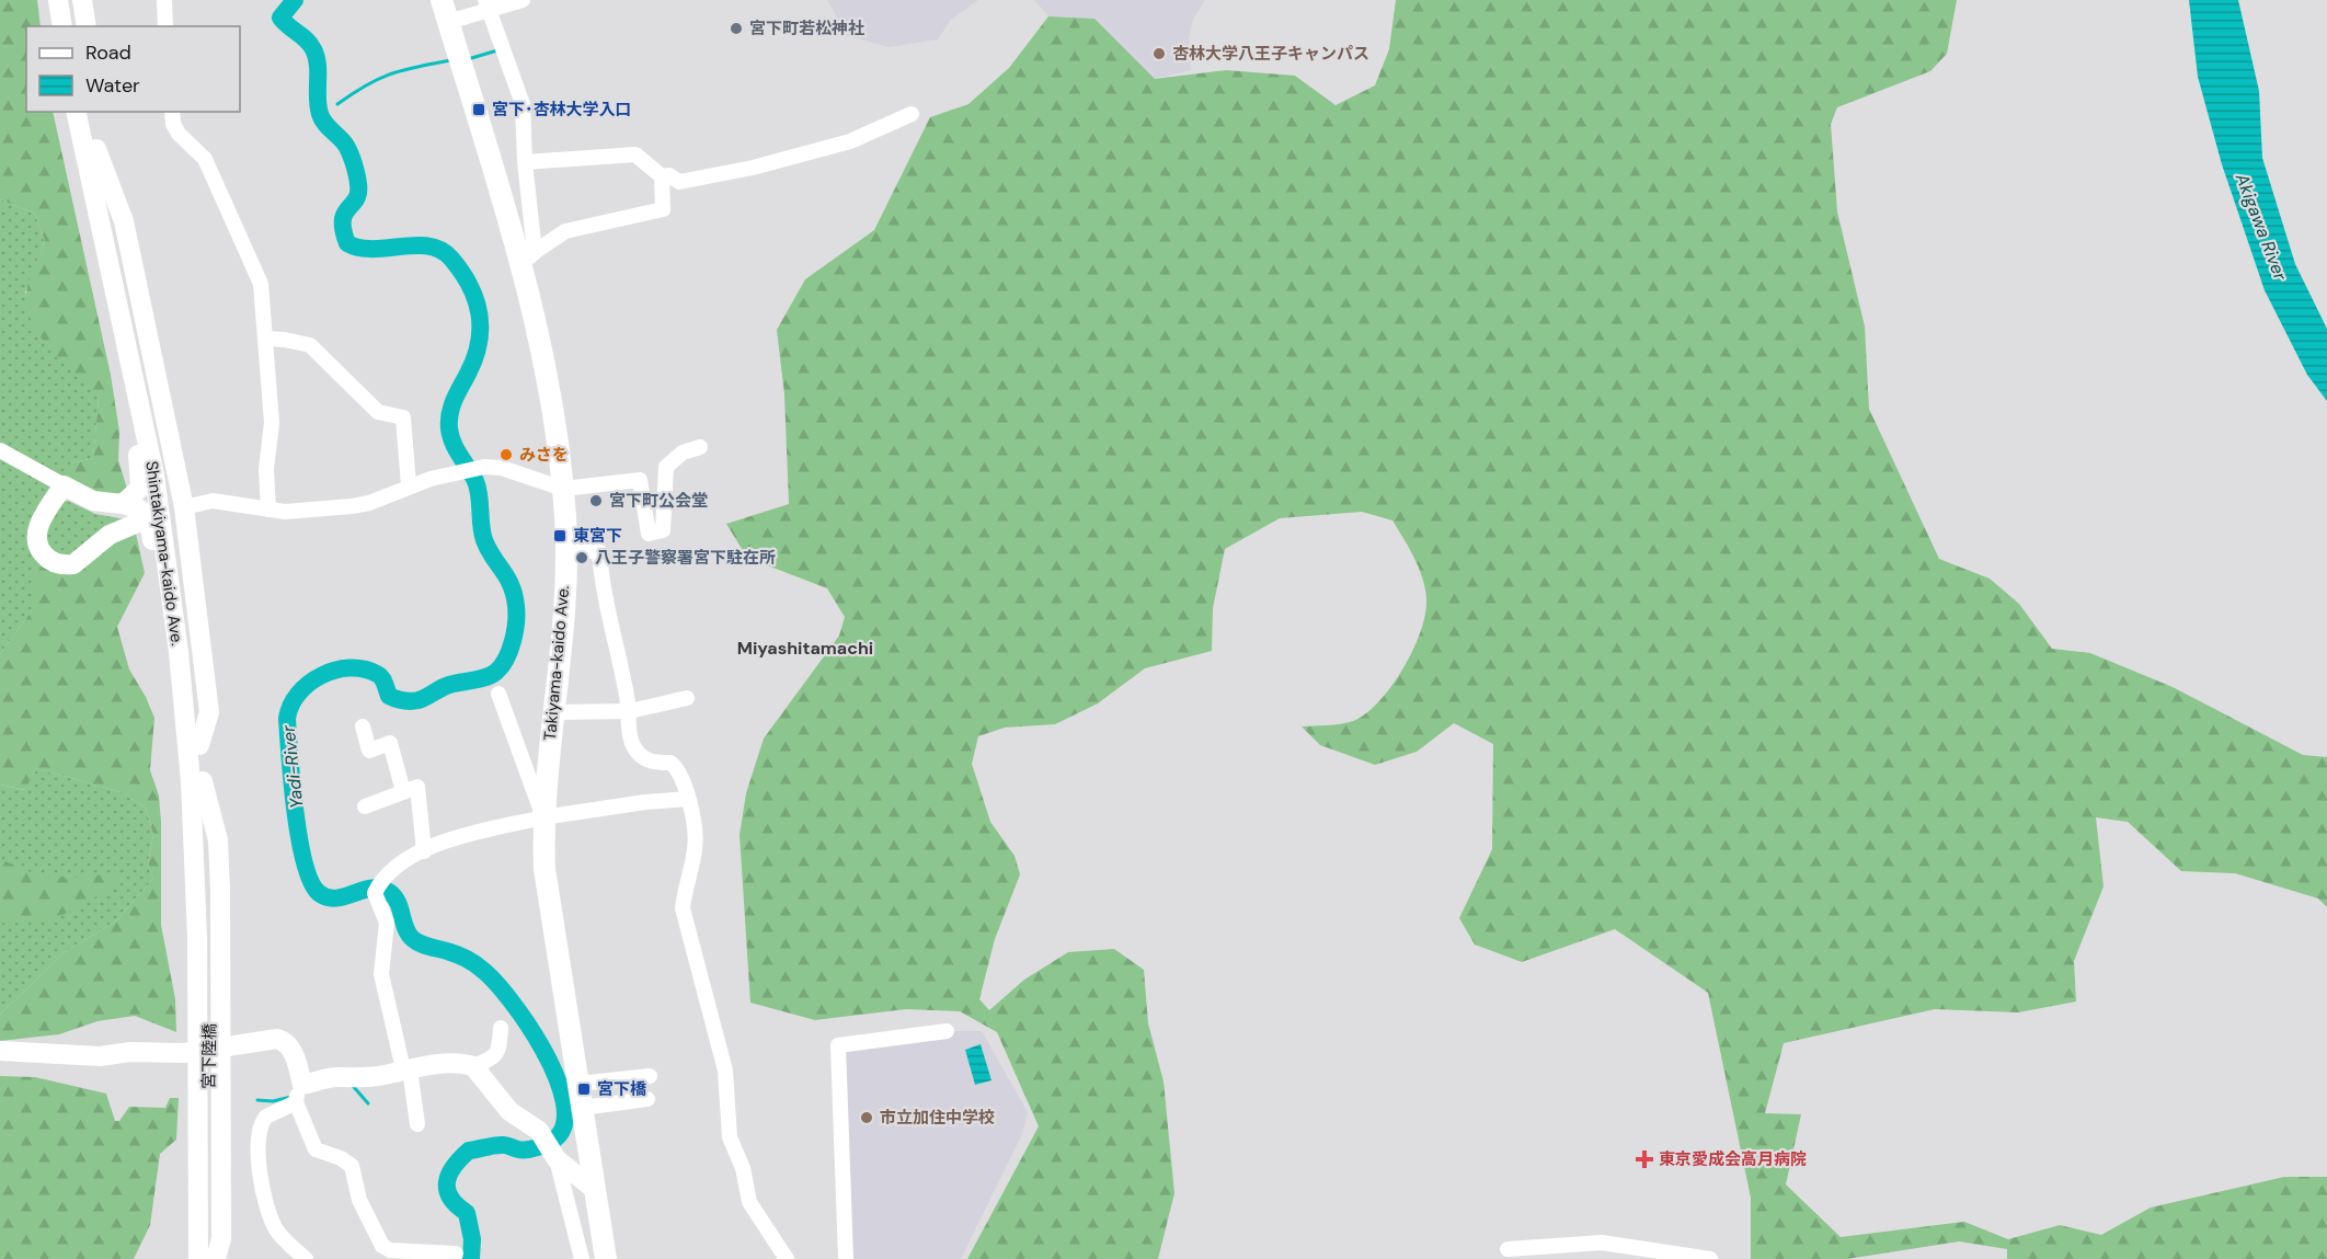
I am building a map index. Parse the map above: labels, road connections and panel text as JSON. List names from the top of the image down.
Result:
{
  "streets": {
    "highway": ["Takiyama-kaido Ave."],
    "main road": ["Shintakiyama-kaido Ave.", "宮下陸橋"]
  },
  "crossings": [
    ["Shintakiyama-kaido Ave.", "宮下陸橋"]
  ],
  "districts": ["Miyashitamachi"],
  "water": ["Akigawa River", "Yadi-River"],
  "places": {
    "other": [
      "宮下町若松神社",
      "杏林大学八王子キャンパス",
      "みさを",
      "宮下町公会堂",
      "八王子警察署宮下駐在所",
      "市立加住中学校"
    ],
    "transit": ["宮下･杏林大学入口", "東宮下", "宮下橋"],
    "health": ["東京愛成会高月病院"]
  },
  "legend": ["Road", "Water"]
}
